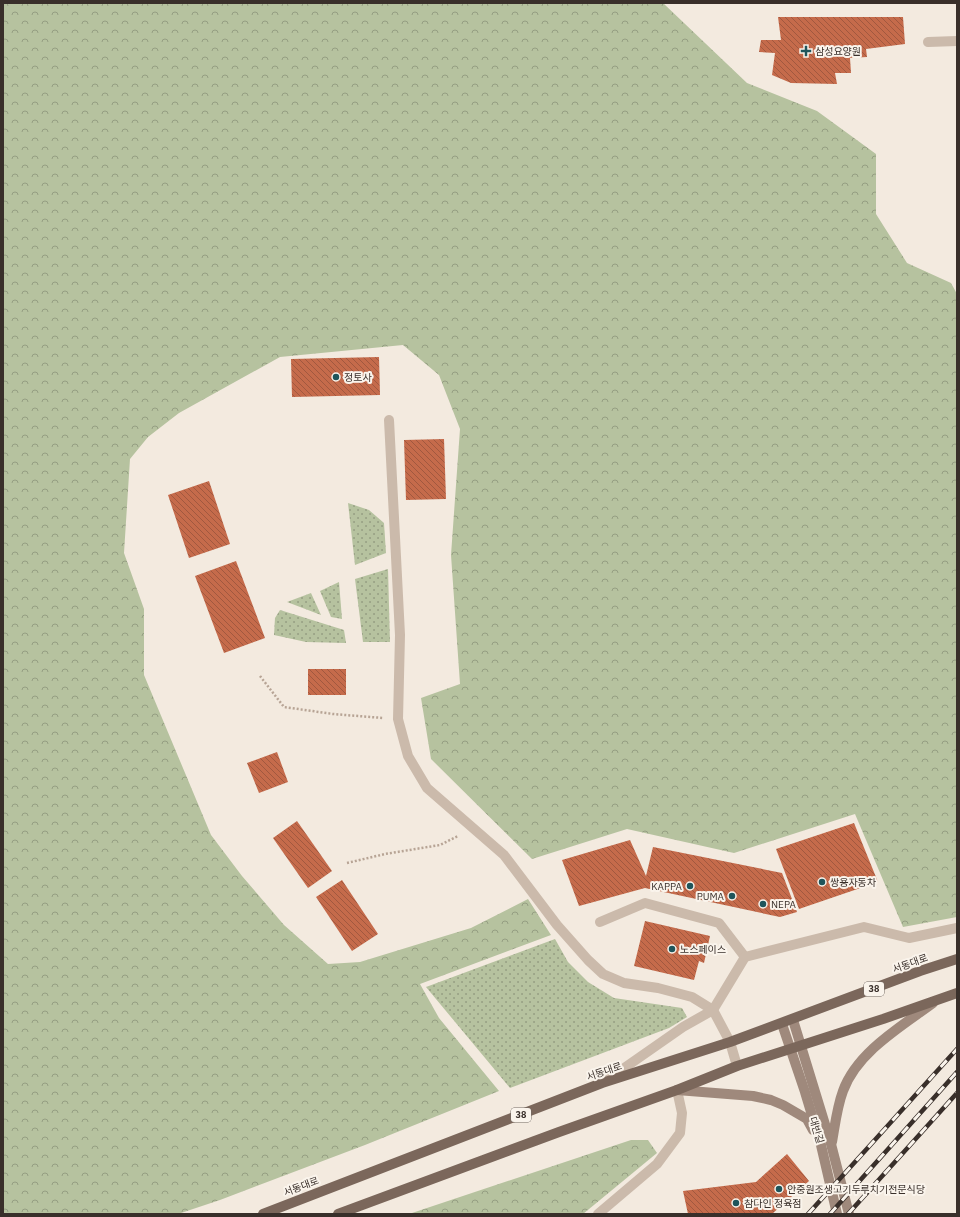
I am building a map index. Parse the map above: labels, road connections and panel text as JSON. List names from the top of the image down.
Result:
{
  "streets": {
    "main road": ["서동대로", "38"],
    "street": ["대반길"]
  },
  "crossings": [
    ["서동대로", "대반길"]
  ],
  "places": {
    "health": ["삼성요양원"],
    "other": [
      "정토사",
      "쌍용자동차",
      "KAPPA",
      "PUMA",
      "NEPA",
      "노스페이스",
      "안중원조생고기두루치기전문식당",
      "참다인 정육점"
    ]
  }
}
